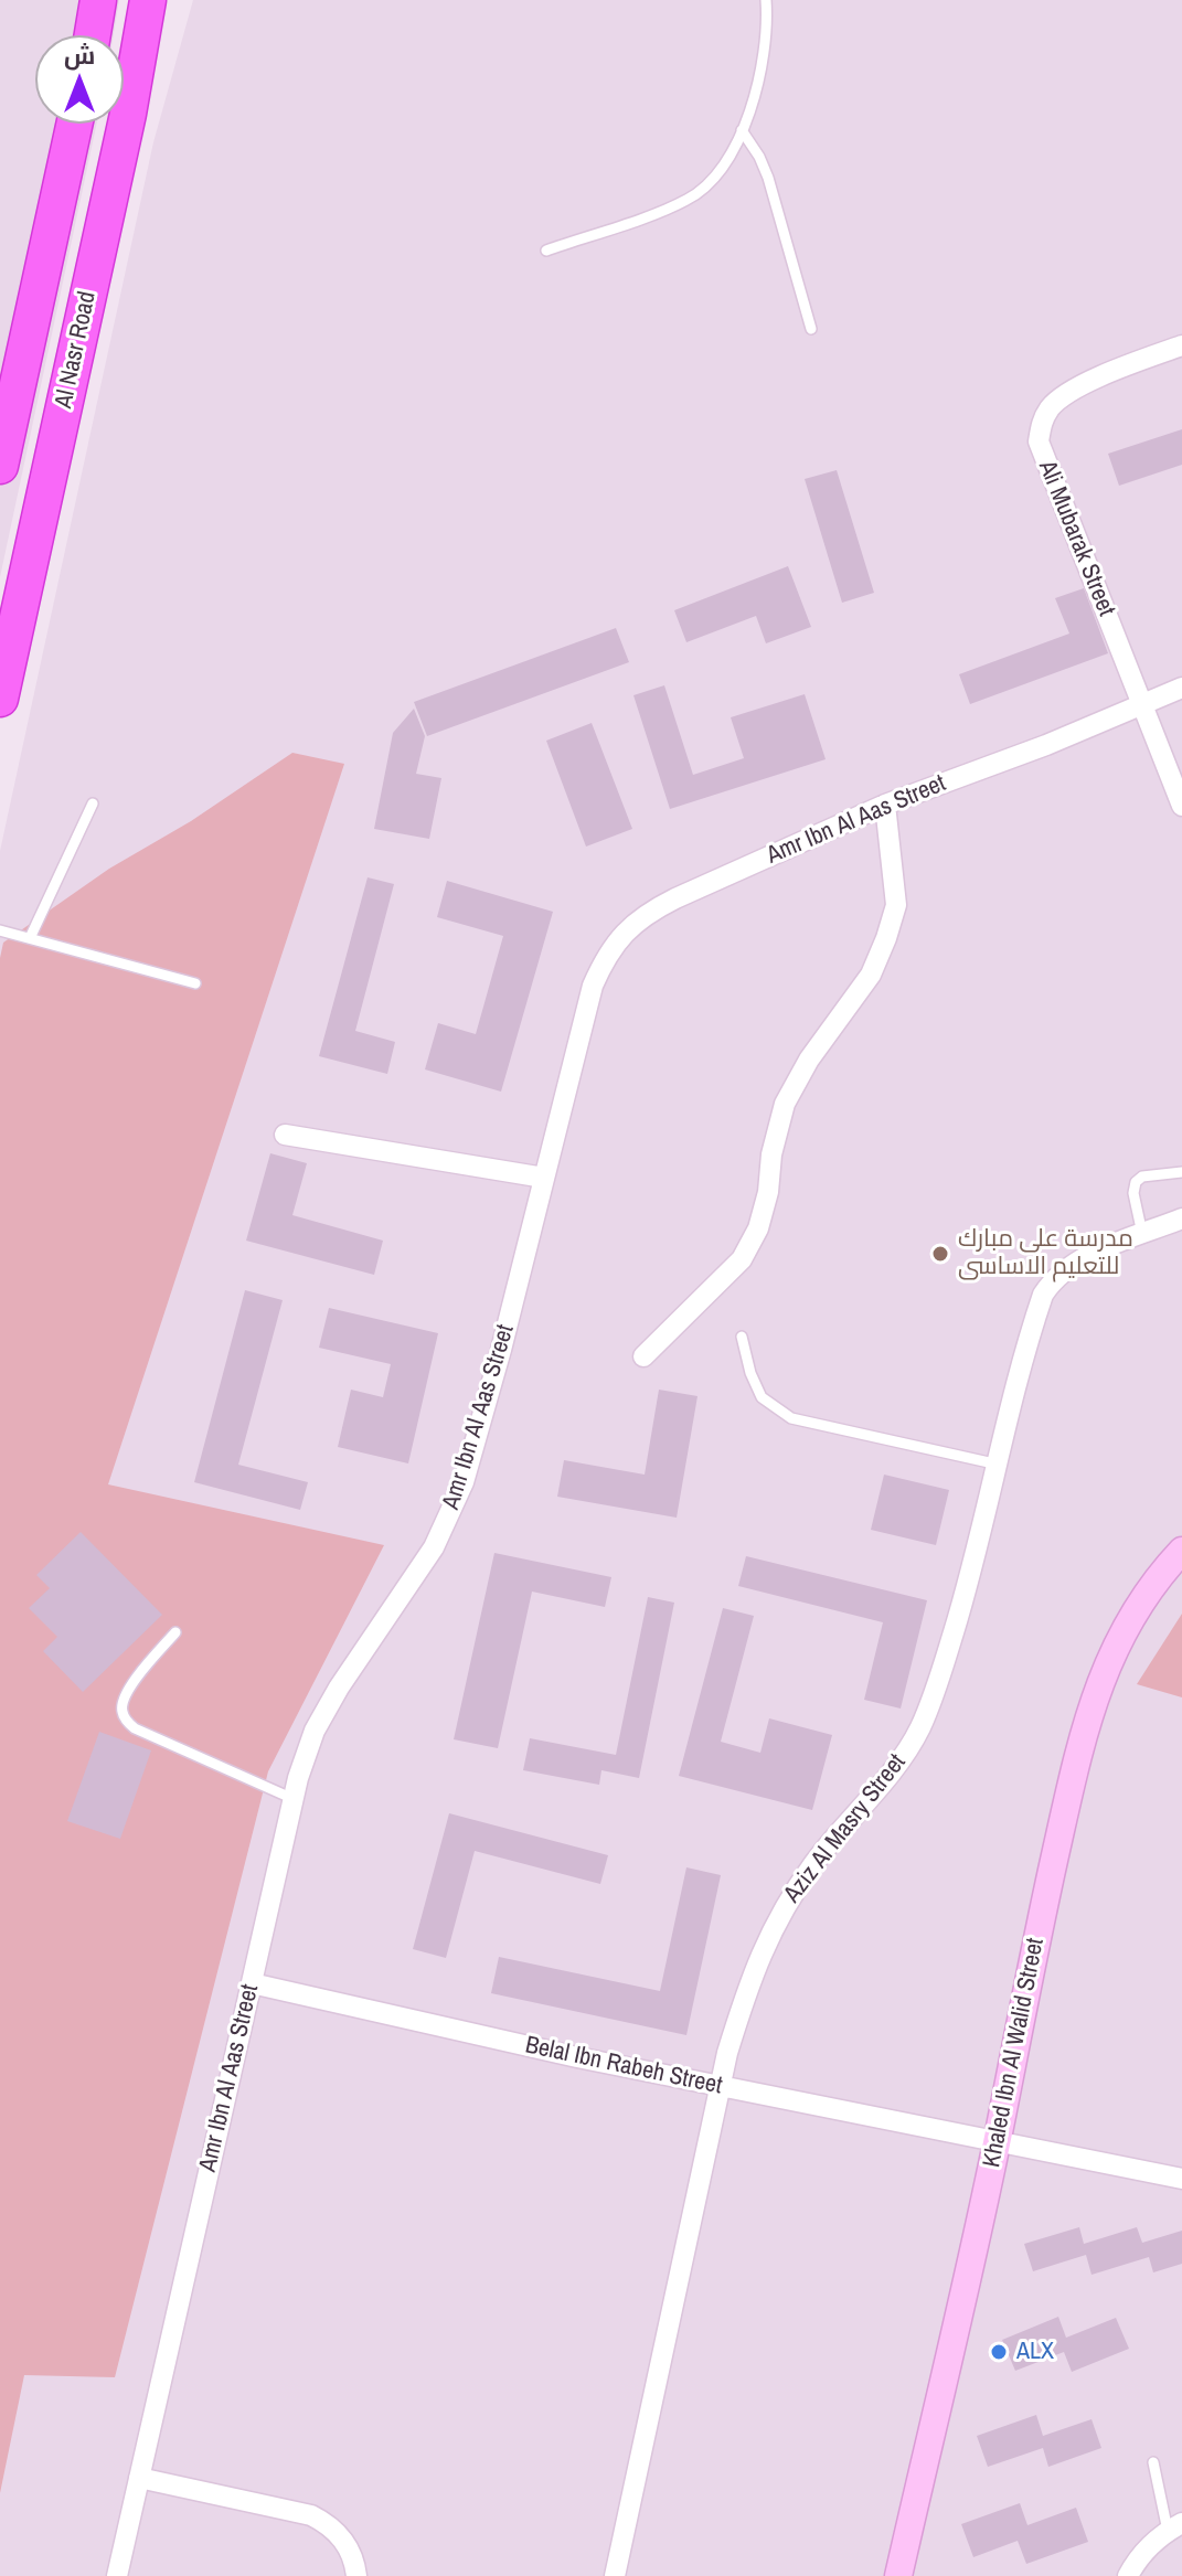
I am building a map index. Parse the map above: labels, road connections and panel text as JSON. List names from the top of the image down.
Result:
{
  "streets": {
    "highway": ["Al Nasr Road"],
    "street": [
      "Ali Mubarak Street",
      "Amr Ibn Al Aas Street",
      "Aziz Al Masry Street",
      "Khaled Ibn Al Walid Street",
      "Belal Ibn Rabeh Street"
    ]
  },
  "crossings": [
    ["Ali Mubarak Street", "Amr Ibn Al Aas Street"],
    ["Amr Ibn Al Aas Street", "Belal Ibn Rabeh Street"],
    ["Aziz Al Masry Street", "Belal Ibn Rabeh Street"],
    ["Khaled Ibn Al Walid Street", "Belal Ibn Rabeh Street"]
  ],
  "places": ["مدرسة على مبارك للتعليم الاساسى", "ALX"],
  "north": "top"
}
